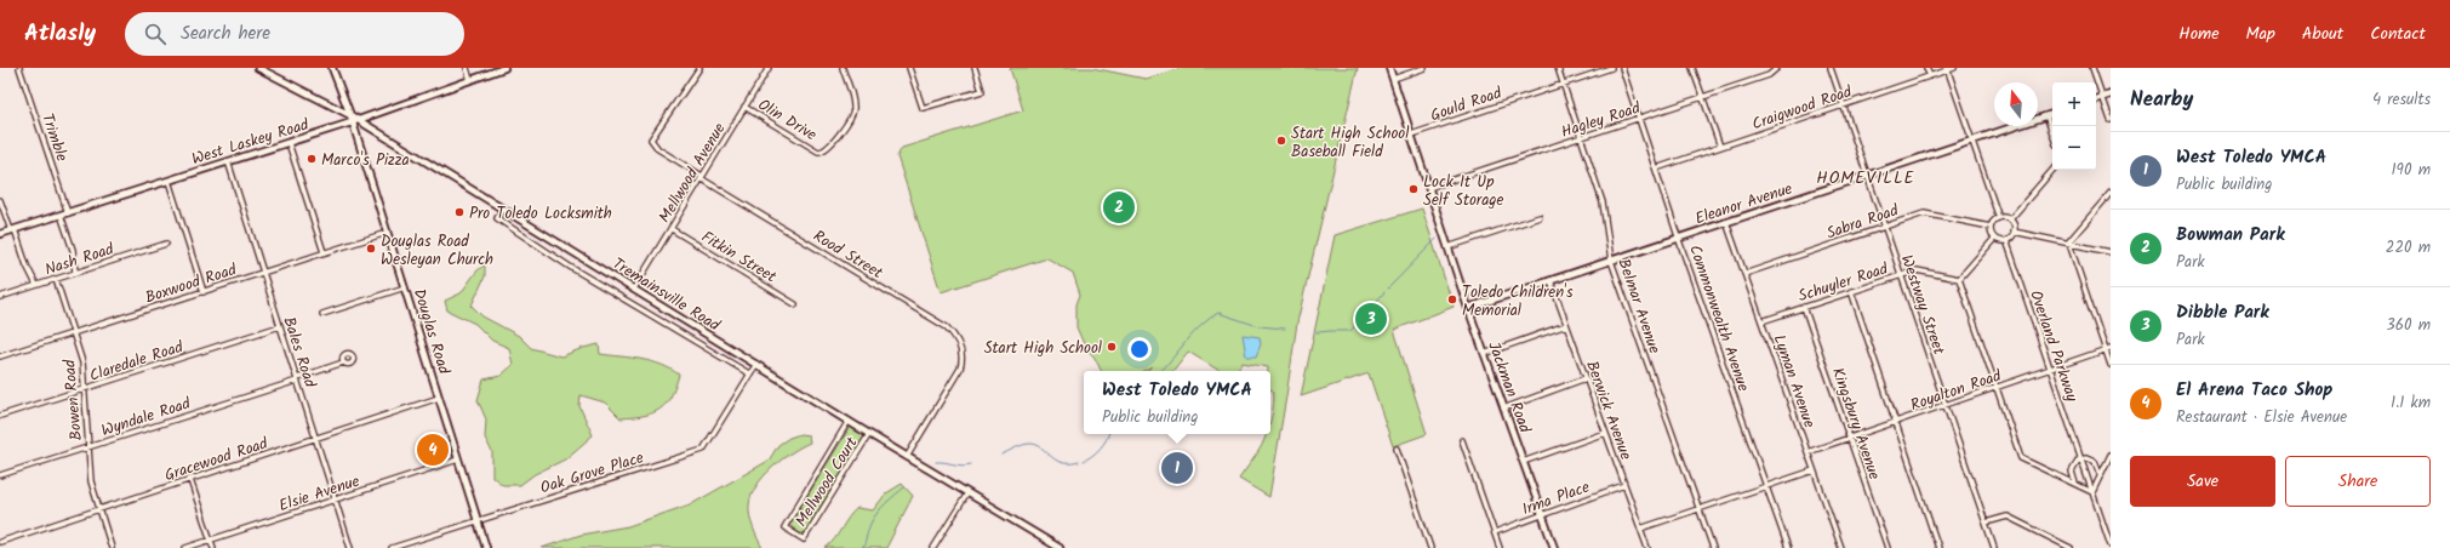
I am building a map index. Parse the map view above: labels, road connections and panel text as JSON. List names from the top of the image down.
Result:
{
  "streets": {
    "street": [
      "Gould Road",
      "Craigwood Road",
      "Olin Drive",
      "Hagley Road",
      "Trimble",
      "West Laskey Road",
      "Mellwood Avenue",
      "Eleanor Avenue",
      "Sabra Road",
      "Rood Street",
      "Fitkin Street",
      "Nash Road",
      "Schuyler Road",
      "Boxwood Road",
      "Tremainsville Road",
      "Westway Street",
      "Belmar Avenue",
      "Commonwealth Avenue",
      "Douglas Road",
      "Overland Parkway",
      "Bales Road",
      "Claredale Road",
      "Lyman Avenue",
      "Jackman Road",
      "Royalton Road",
      "Bowen Road",
      "Berwick Avenue",
      "Wyndale Road",
      "Kingsbury Avenue",
      "Gracewood Road",
      "Oak Grove Place",
      "Mellwood Court",
      "Elsie Avenue",
      "Irma Place"
    ]
  },
  "crossings": [
    ["Gould Road", "Belmar Avenue"],
    ["Gould Road", "Jackman Road"],
    ["Craigwood Road", "Westway Street"],
    ["Craigwood Road", "Commonwealth Avenue"],
    ["Olin Drive", "Mellwood Avenue"],
    ["Hagley Road", "Belmar Avenue"],
    ["Hagley Road", "Commonwealth Avenue"],
    ["Hagley Road", "Jackman Road"],
    ["Trimble", "West Laskey Road"],
    ["West Laskey Road", "Tremainsville Road"],
    ["West Laskey Road", "Douglas Road"],
    ["West Laskey Road", "Bales Road"],
    ["Mellwood Avenue", "Rood Street"],
    ["Mellwood Avenue", "Fitkin Street"],
    ["Mellwood Avenue", "Tremainsville Road"],
    ["Eleanor Avenue", "Westway Street"],
    ["Eleanor Avenue", "Belmar Avenue"],
    ["Eleanor Avenue", "Commonwealth Avenue"],
    ["Eleanor Avenue", "Lyman Avenue"],
    ["Eleanor Avenue", "Jackman Road"],
    ["Eleanor Avenue", "Berwick Avenue"],
    ["Sabra Road", "Westway Street"],
    ["Sabra Road", "Overland Parkway"],
    ["Sabra Road", "Lyman Avenue"],
    ["Rood Street", "Tremainsville Road"],
    ["Nash Road", "Bowen Road"],
    ["Schuyler Road", "Westway Street"],
    ["Schuyler Road", "Lyman Avenue"],
    ["Schuyler Road", "Kingsbury Avenue"],
    ["Boxwood Road", "Douglas Road"],
    ["Boxwood Road", "Bales Road"],
    ["Boxwood Road", "Bowen Road"],
    ["Tremainsville Road", "Douglas Road"],
    ["Tremainsville Road", "Oak Grove Place"],
    ["Tremainsville Road", "Mellwood Court"],
    ["Westway Street", "Royalton Road"],
    ["Douglas Road", "Gracewood Road"],
    ["Douglas Road", "Oak Grove Place"],
    ["Douglas Road", "Elsie Avenue"],
    ["Overland Parkway", "Royalton Road"],
    ["Bales Road", "Claredale Road"],
    ["Bales Road", "Wyndale Road"],
    ["Bales Road", "Gracewood Road"],
    ["Bales Road", "Elsie Avenue"],
    ["Claredale Road", "Bowen Road"],
    ["Lyman Avenue", "Royalton Road"],
    ["Jackman Road", "Irma Place"],
    ["Royalton Road", "Kingsbury Avenue"],
    ["Bowen Road", "Wyndale Road"],
    ["Bowen Road", "Gracewood Road"],
    ["Berwick Avenue", "Irma Place"]
  ],
  "districts": ["HOMEVILLE"],
  "places": [
    "Start High School Baseball Field",
    "Marco's Pizza",
    "Lock It Up Self Storage",
    "Pro Toledo Locksmith",
    "Douglas Road Wesleyan Church",
    "Toledo Children's Memorial",
    "Start High School"
  ],
  "north": "top",
  "page": {
    "header": "Atlasly",
    "search": "Search here",
    "nav": [
      "Home",
      "Map",
      "About",
      "Contact"
    ],
    "heading": ["Nearby", "4 results"],
    "map_buttons": ["+", "−"],
    "list": [
      {
        "mark": "1",
        "name": "West Toledo YMCA",
        "note": "Public building",
        "value": "190 m"
      },
      {
        "mark": "2",
        "name": "Bowman Park",
        "note": "Park",
        "value": "220 m"
      },
      {
        "mark": "3",
        "name": "Dibble Park",
        "note": "Park",
        "value": "360 m"
      },
      {
        "mark": "4",
        "name": "El Arena Taco Shop",
        "note": "Restaurant · Elsie Avenue",
        "value": "1.1 km"
      }
    ],
    "pins": [
      "2",
      "3",
      "4",
      "1"
    ],
    "popup": ["West Toledo YMCA", "Public building"],
    "buttons": ["Save", "Share"]
  }
}
